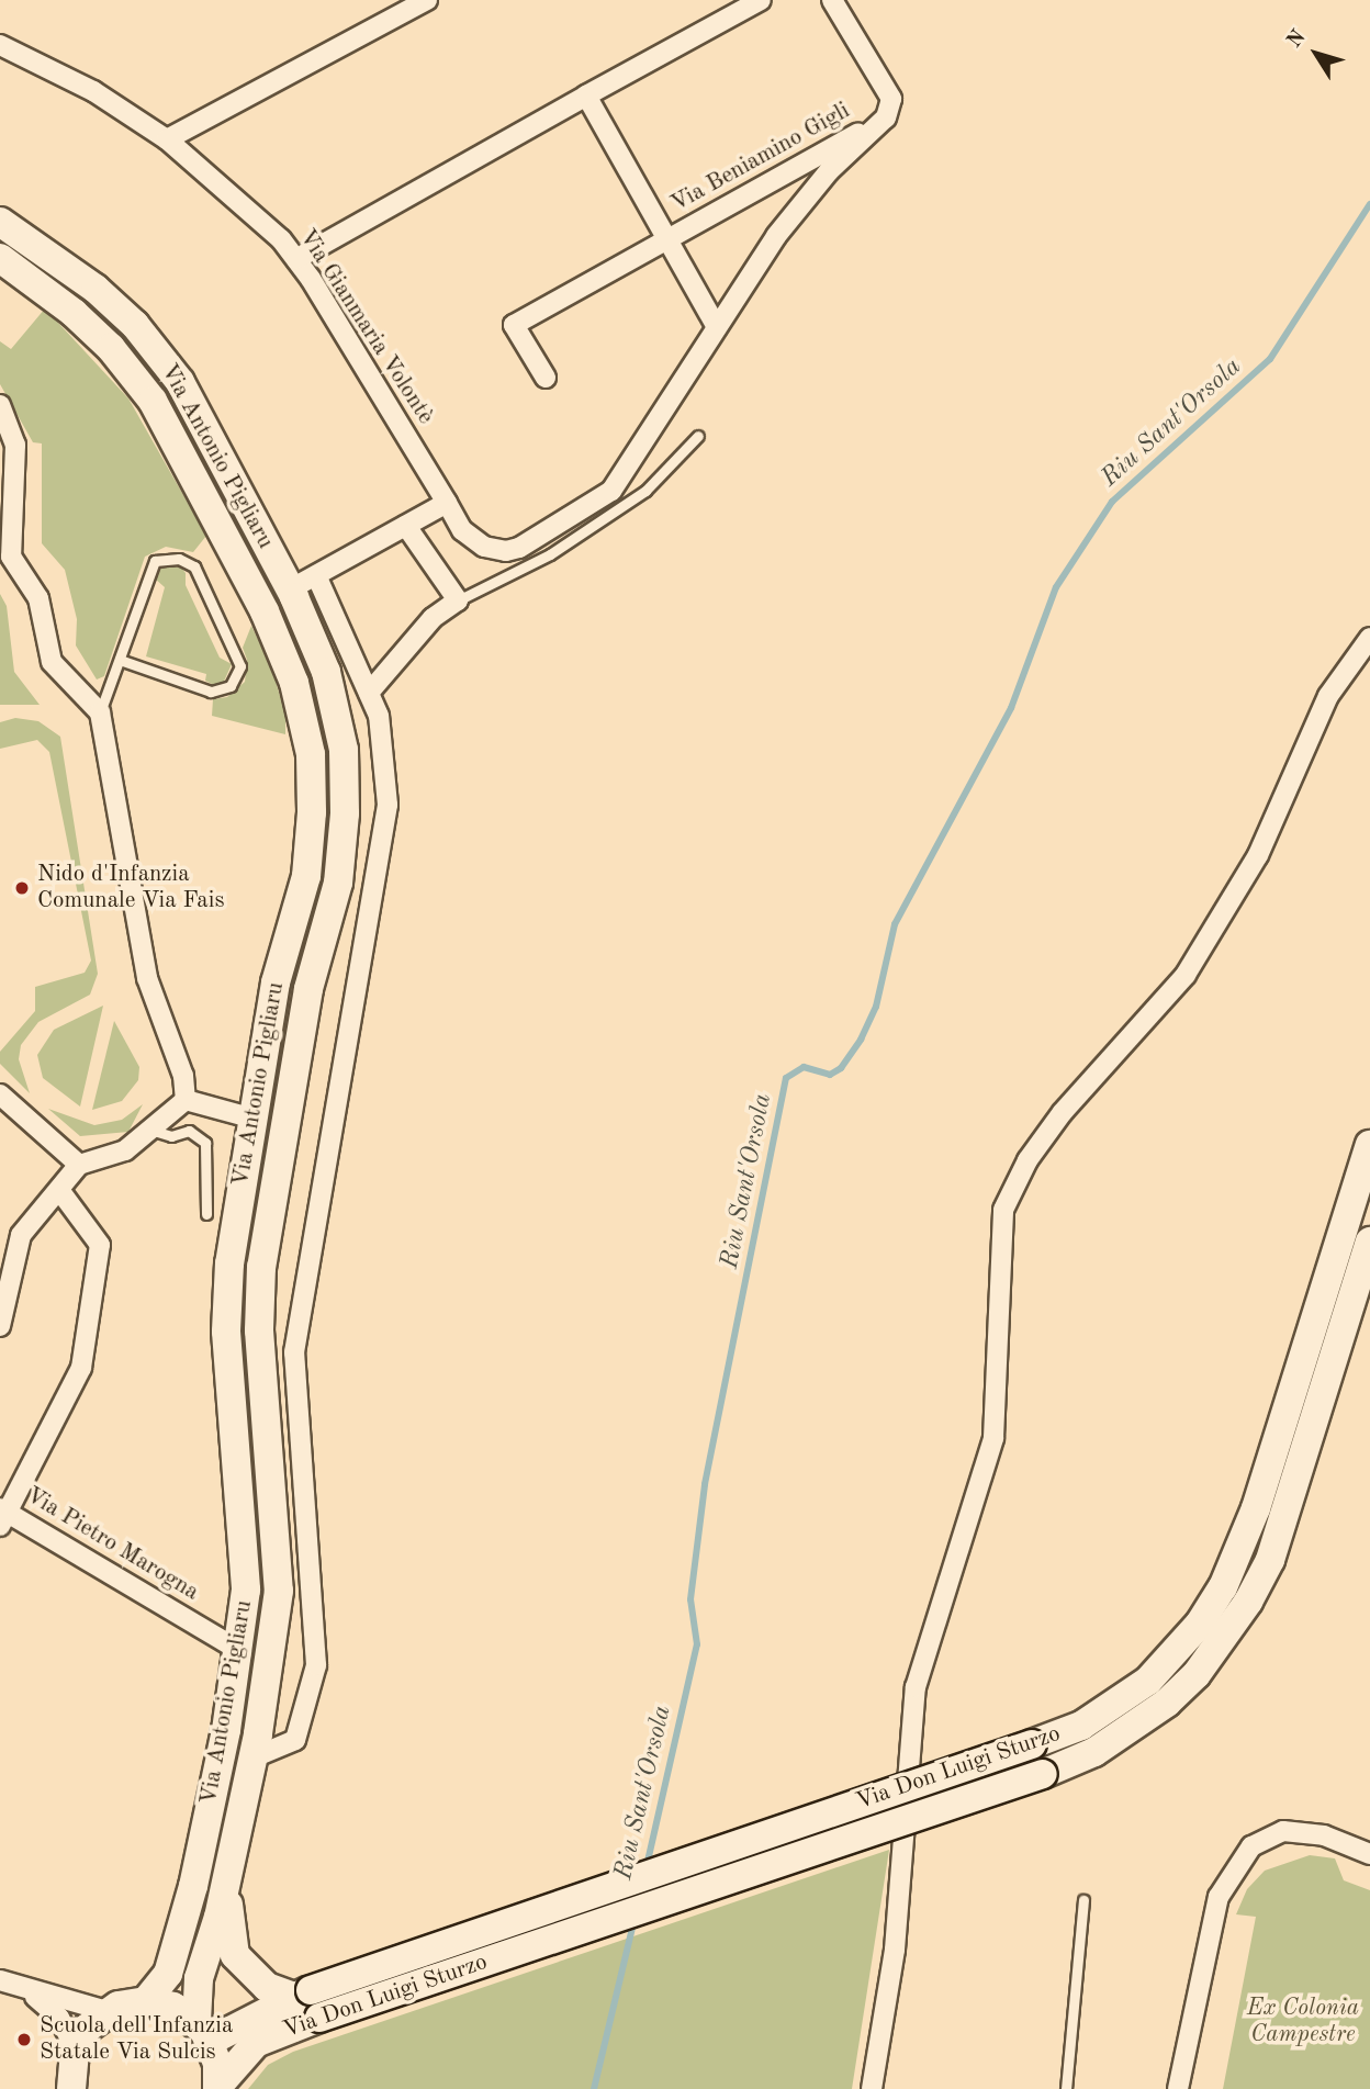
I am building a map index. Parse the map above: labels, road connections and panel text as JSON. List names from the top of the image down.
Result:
{
  "streets": {
    "main road": ["Via Antonio Pigliaru", "Via Don Luigi Sturzo"],
    "street": ["Via Beniamino Gigli", "Via Gianmaria Volontè", "Via Pietro Marogna"]
  },
  "crossings": [
    ["Via Beniamino Gigli", "Via Gianmaria Volontè"],
    ["Via Antonio Pigliaru", "Via Pietro Marogna"],
    ["Via Antonio Pigliaru", "Via Don Luigi Sturzo"]
  ],
  "water": ["Riu Sant'Orsola"],
  "parks": ["Ex Colonia Campestre"],
  "places": ["Nido d'Infanzia Comunale Via Fais", "Scuola dell'Infanzia Statale Via Sulcis"],
  "north": "top left"
}
